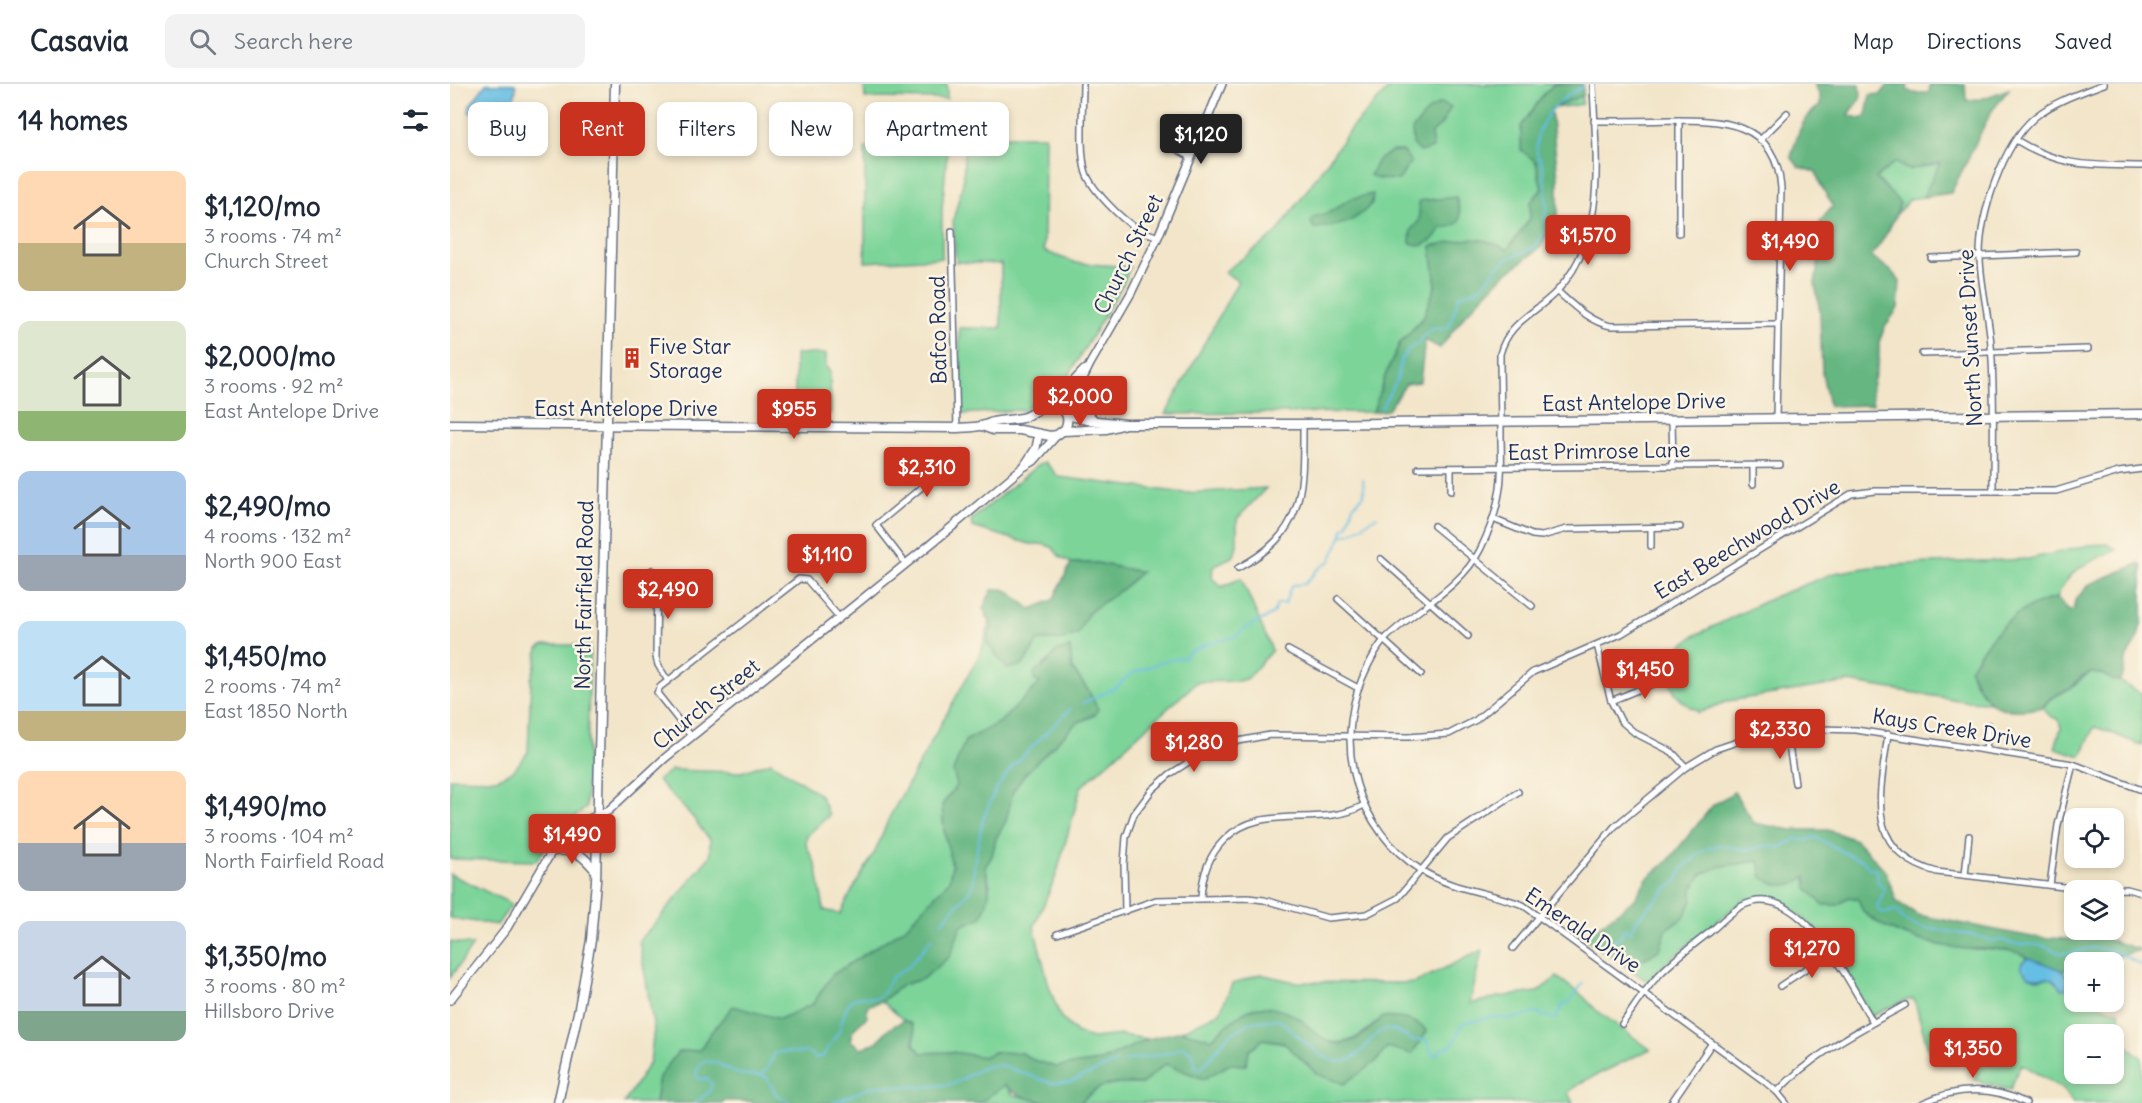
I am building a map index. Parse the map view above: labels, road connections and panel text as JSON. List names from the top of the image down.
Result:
{
  "streets": {
    "main road": ["East Antelope Drive", "North Fairfield Road"],
    "street": [
      "Church Street",
      "Bafco Road",
      "North Sunset Drive",
      "East Primrose Lane",
      "East Beechwood Drive",
      "Kays Creek Drive",
      "Emerald Drive"
    ]
  },
  "crossings": [
    ["Church Street", "East Antelope Drive"],
    ["Church Street", "North Fairfield Road"],
    ["Bafco Road", "East Antelope Drive"],
    ["North Sunset Drive", "East Antelope Drive"],
    ["North Sunset Drive", "East Beechwood Drive"],
    ["East Antelope Drive", "North Fairfield Road"],
    ["East Antelope Drive", "Emerald Drive"],
    ["East Primrose Lane", "Emerald Drive"],
    ["East Beechwood Drive", "Emerald Drive"],
    ["Kays Creek Drive", "Emerald Drive"]
  ],
  "places": {
    "building": ["Five Star Storage"]
  },
  "page": {
    "header": "Casavia",
    "search": "Search here",
    "nav": ["Map", "Directions", "Saved"],
    "heading": "14 homes",
    "chip": [
      "Buy",
      "Rent",
      "Filters",
      "New",
      "Apartment"
    ],
    "price": [
      "$1,120",
      "$1,570",
      "$1,490",
      "$2,000",
      "$955",
      "$2,310",
      "$1,110",
      "$2,490",
      "$1,450",
      "$2,330",
      "$1,280",
      "$1,490",
      "$1,270",
      "$1,350"
    ],
    "list": [
      {
        "name": "$1,120/mo",
        "note": "3 rooms · 74 m² · Church Street"
      },
      {
        "name": "$2,000/mo",
        "note": "3 rooms · 92 m² · East Antelope Drive"
      },
      {
        "name": "$2,490/mo",
        "note": "4 rooms · 132 m² · North 900 East"
      },
      {
        "name": "$1,450/mo",
        "note": "2 rooms · 74 m² · East 1850 North"
      },
      {
        "name": "$1,490/mo",
        "note": "3 rooms · 104 m² · North Fairfield Road"
      },
      {
        "name": "$1,350/mo",
        "note": "3 rooms · 80 m² · Hillsboro Drive"
      }
    ],
    "map_buttons": ["+", "−"]
  }
}
